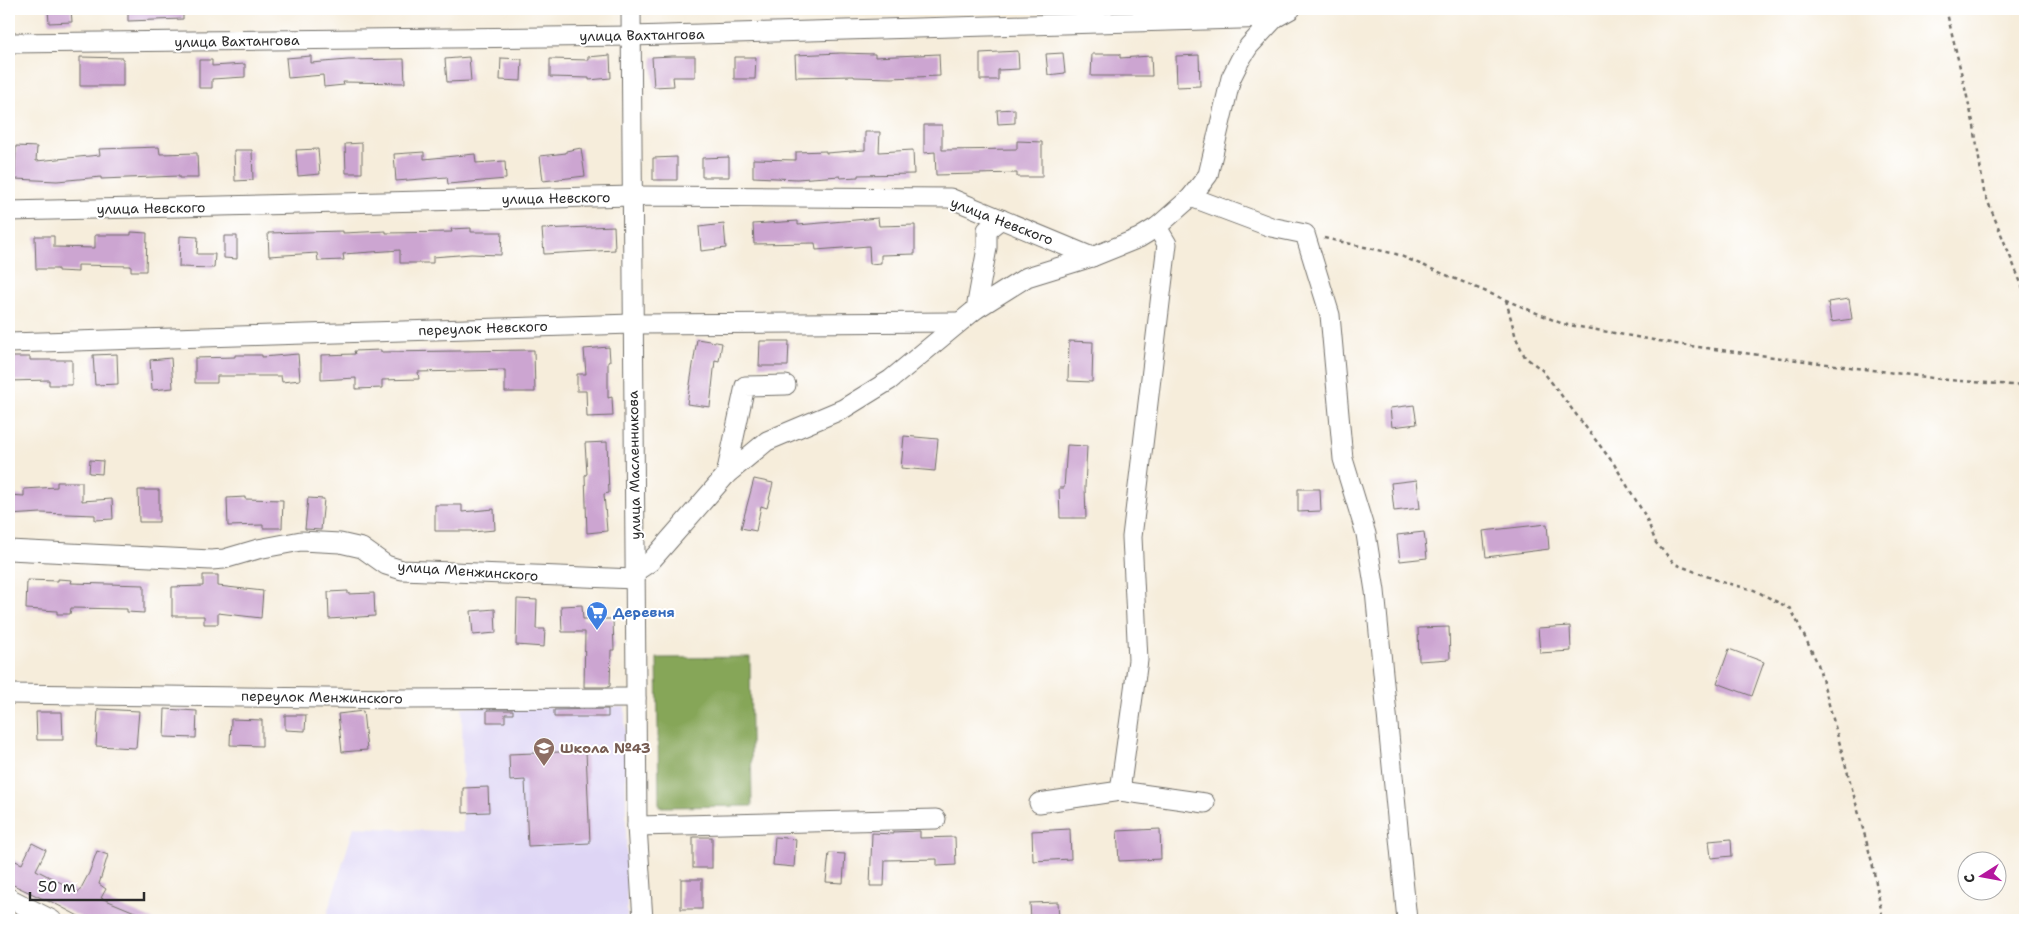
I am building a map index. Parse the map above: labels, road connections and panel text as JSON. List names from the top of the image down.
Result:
{
  "streets": {
    "street": [
      "улица Вахтангова",
      "улица Невского",
      "переулок Невского",
      "улица Масленникова",
      "улица Менжинского",
      "переулок Менжинского"
    ]
  },
  "crossings": [
    ["улица Вахтангова", "улица Масленникова"],
    ["улица Невского", "улица Масленникова"],
    ["переулок Невского", "улица Масленникова"],
    ["улица Масленникова", "улица Менжинского"],
    ["улица Масленникова", "переулок Менжинского"]
  ],
  "places": {
    "supermarket": ["Деревня"],
    "school or university": ["Школа №43"]
  },
  "scale_bar": "50 m",
  "north": "left"
}
